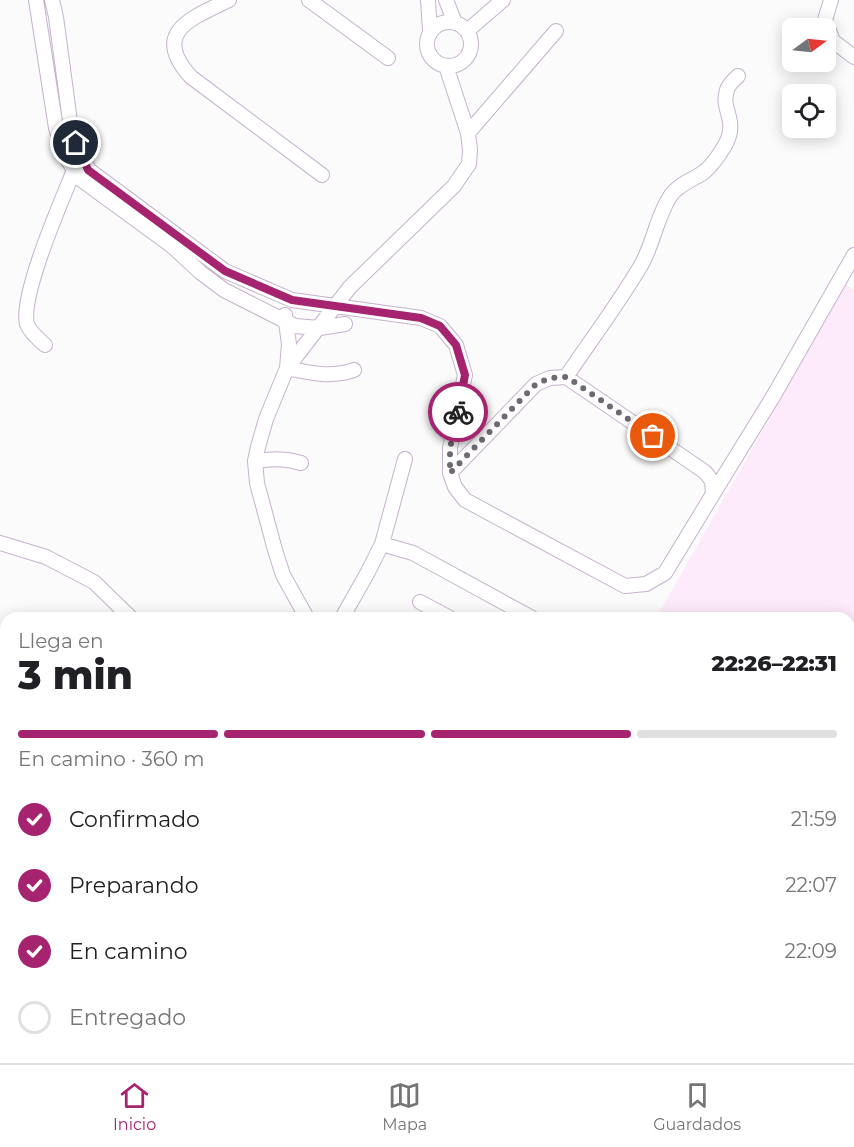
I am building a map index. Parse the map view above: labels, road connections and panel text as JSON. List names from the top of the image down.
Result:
{
  "north": "right",
  "page": {
    "heading": ["3 min", "Llega en", "22:26–22:31"],
    "bar": "En camino · 360 m",
    "list": [
      ["Confirmado", "21:59"],
      ["Preparando", "22:07"],
      ["En camino", "22:09"],
      "Entregado"
    ],
    "tabs": ["Inicio", "Mapa", "Guardados"]
  }
}
